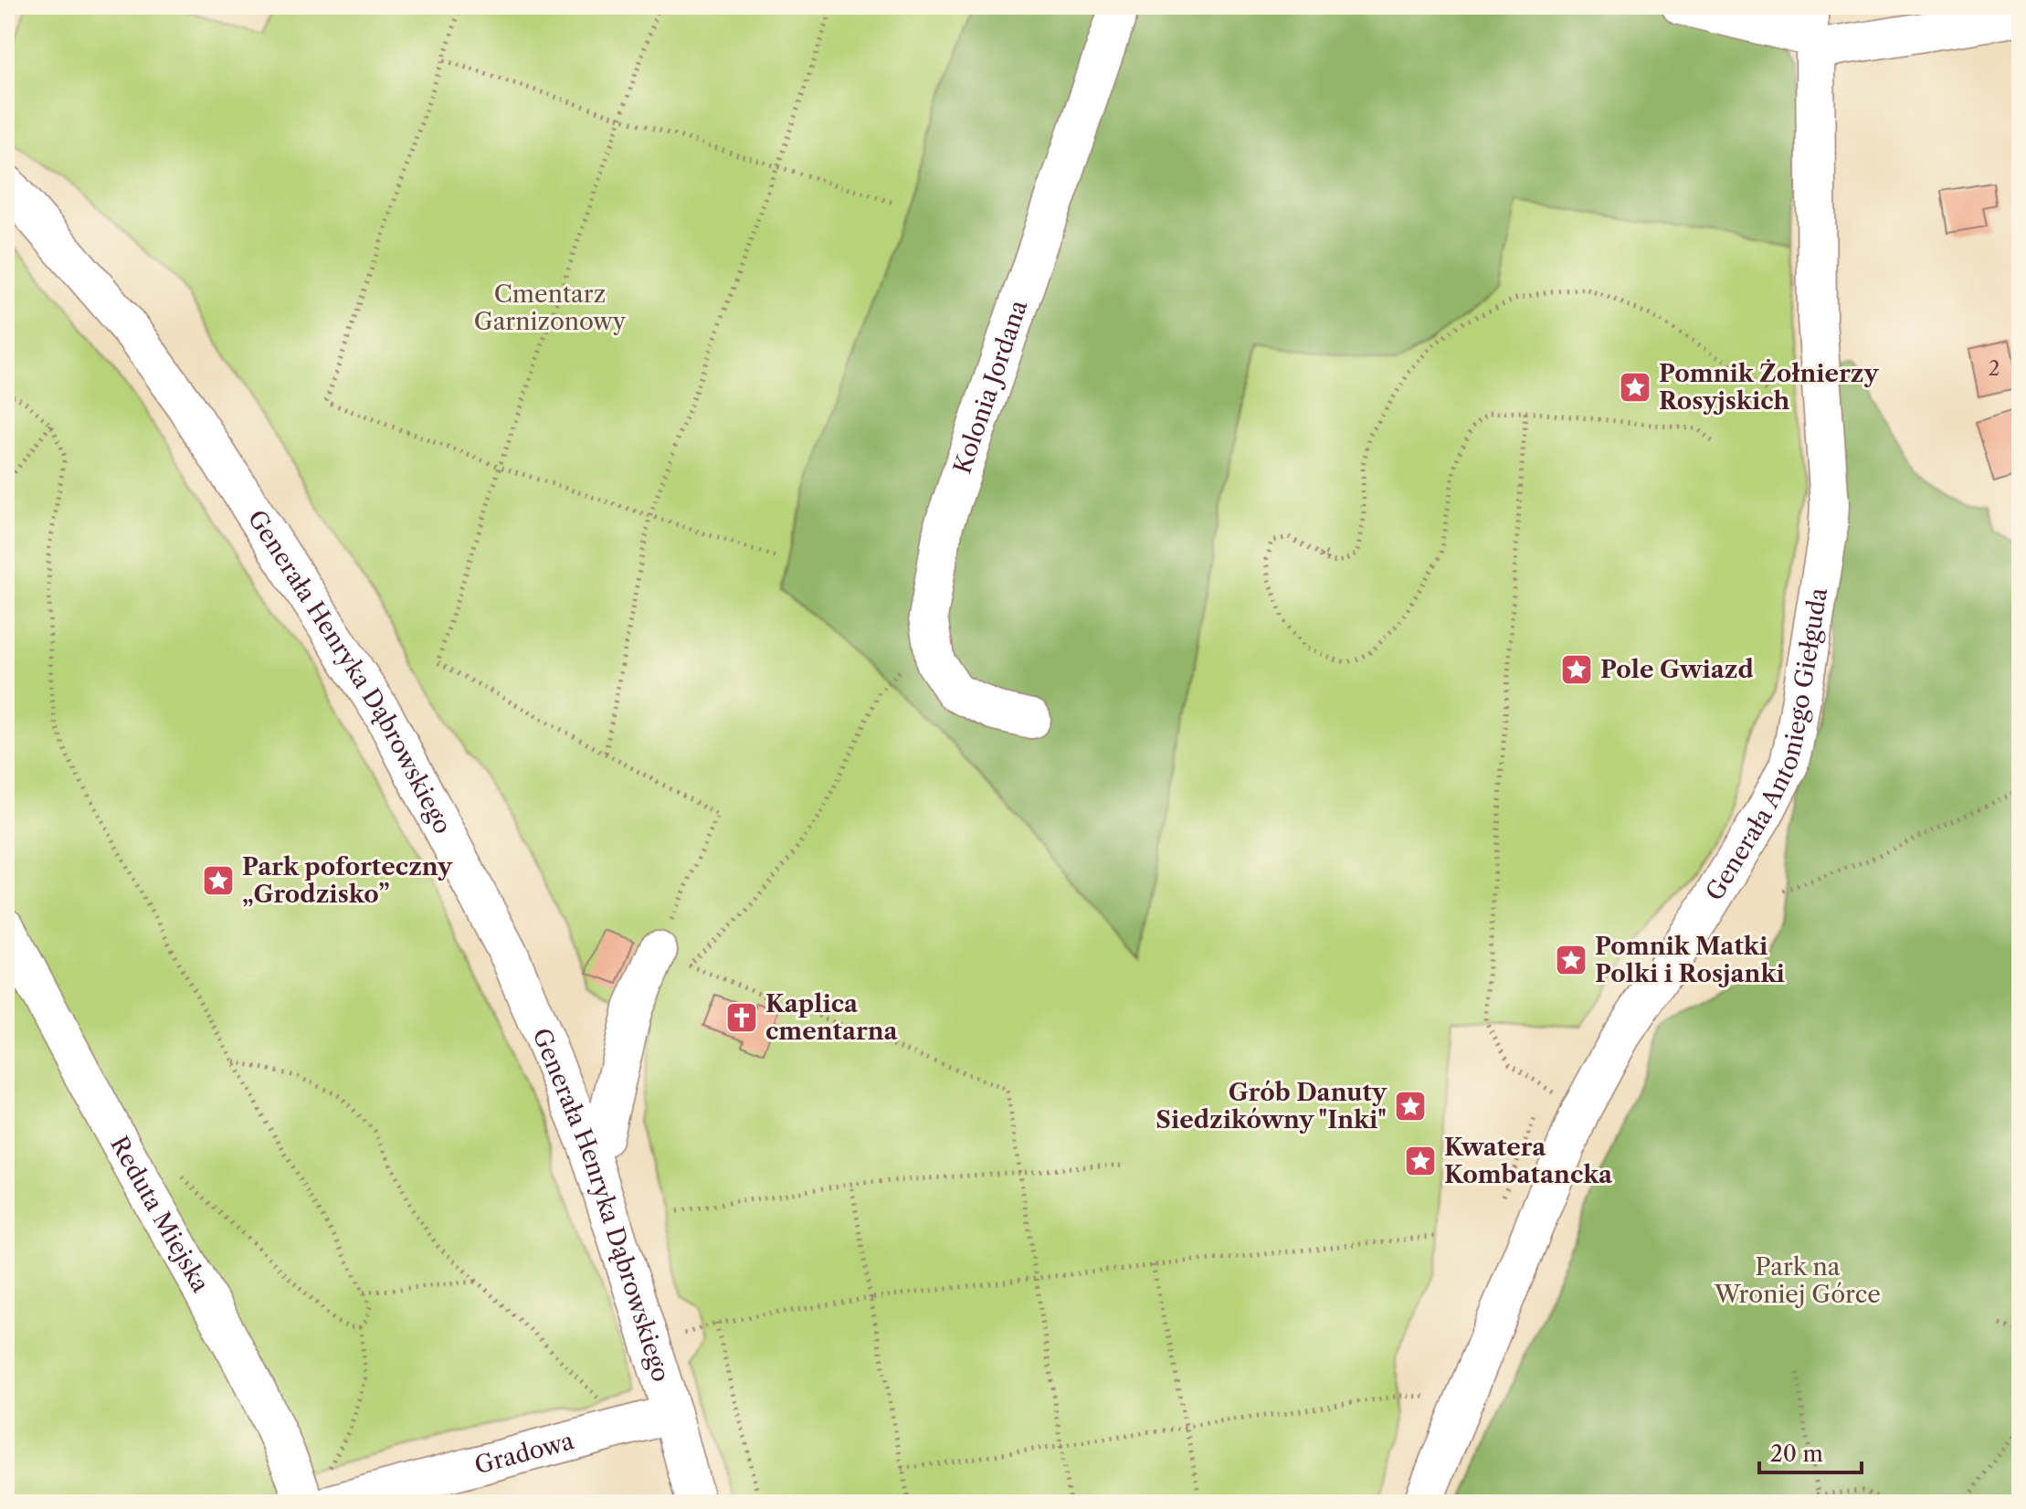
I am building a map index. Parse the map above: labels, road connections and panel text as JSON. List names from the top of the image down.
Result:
{
  "streets": {
    "street": [
      "Kolonia Jordana",
      "Generała Henryka Dąbrowskiego",
      "Generała Antoniego Giełguda",
      "Reduta Miejska",
      "Gradowa"
    ]
  },
  "crossings": [
    ["Generała Henryka Dąbrowskiego", "Gradowa"],
    ["Reduta Miejska", "Gradowa"]
  ],
  "parks": ["Cmentarz Garnizonowy", "Park na Wroniej Górce"],
  "places": {
    "place": [
      "Pomnik Żołnierzy Rosyjskich",
      "Pole Gwiazd",
      "Park poforteczny „Grodzisko”",
      "Pomnik Matki Polki i Rosjanki",
      "Grób Danuty Siedzikówny \"Inki\"",
      "Kwatera Kombatancka"
    ],
    "church": ["Kaplica cmentarna"]
  },
  "house_numbers": ["2"],
  "scale_bar": "20 m"
}
